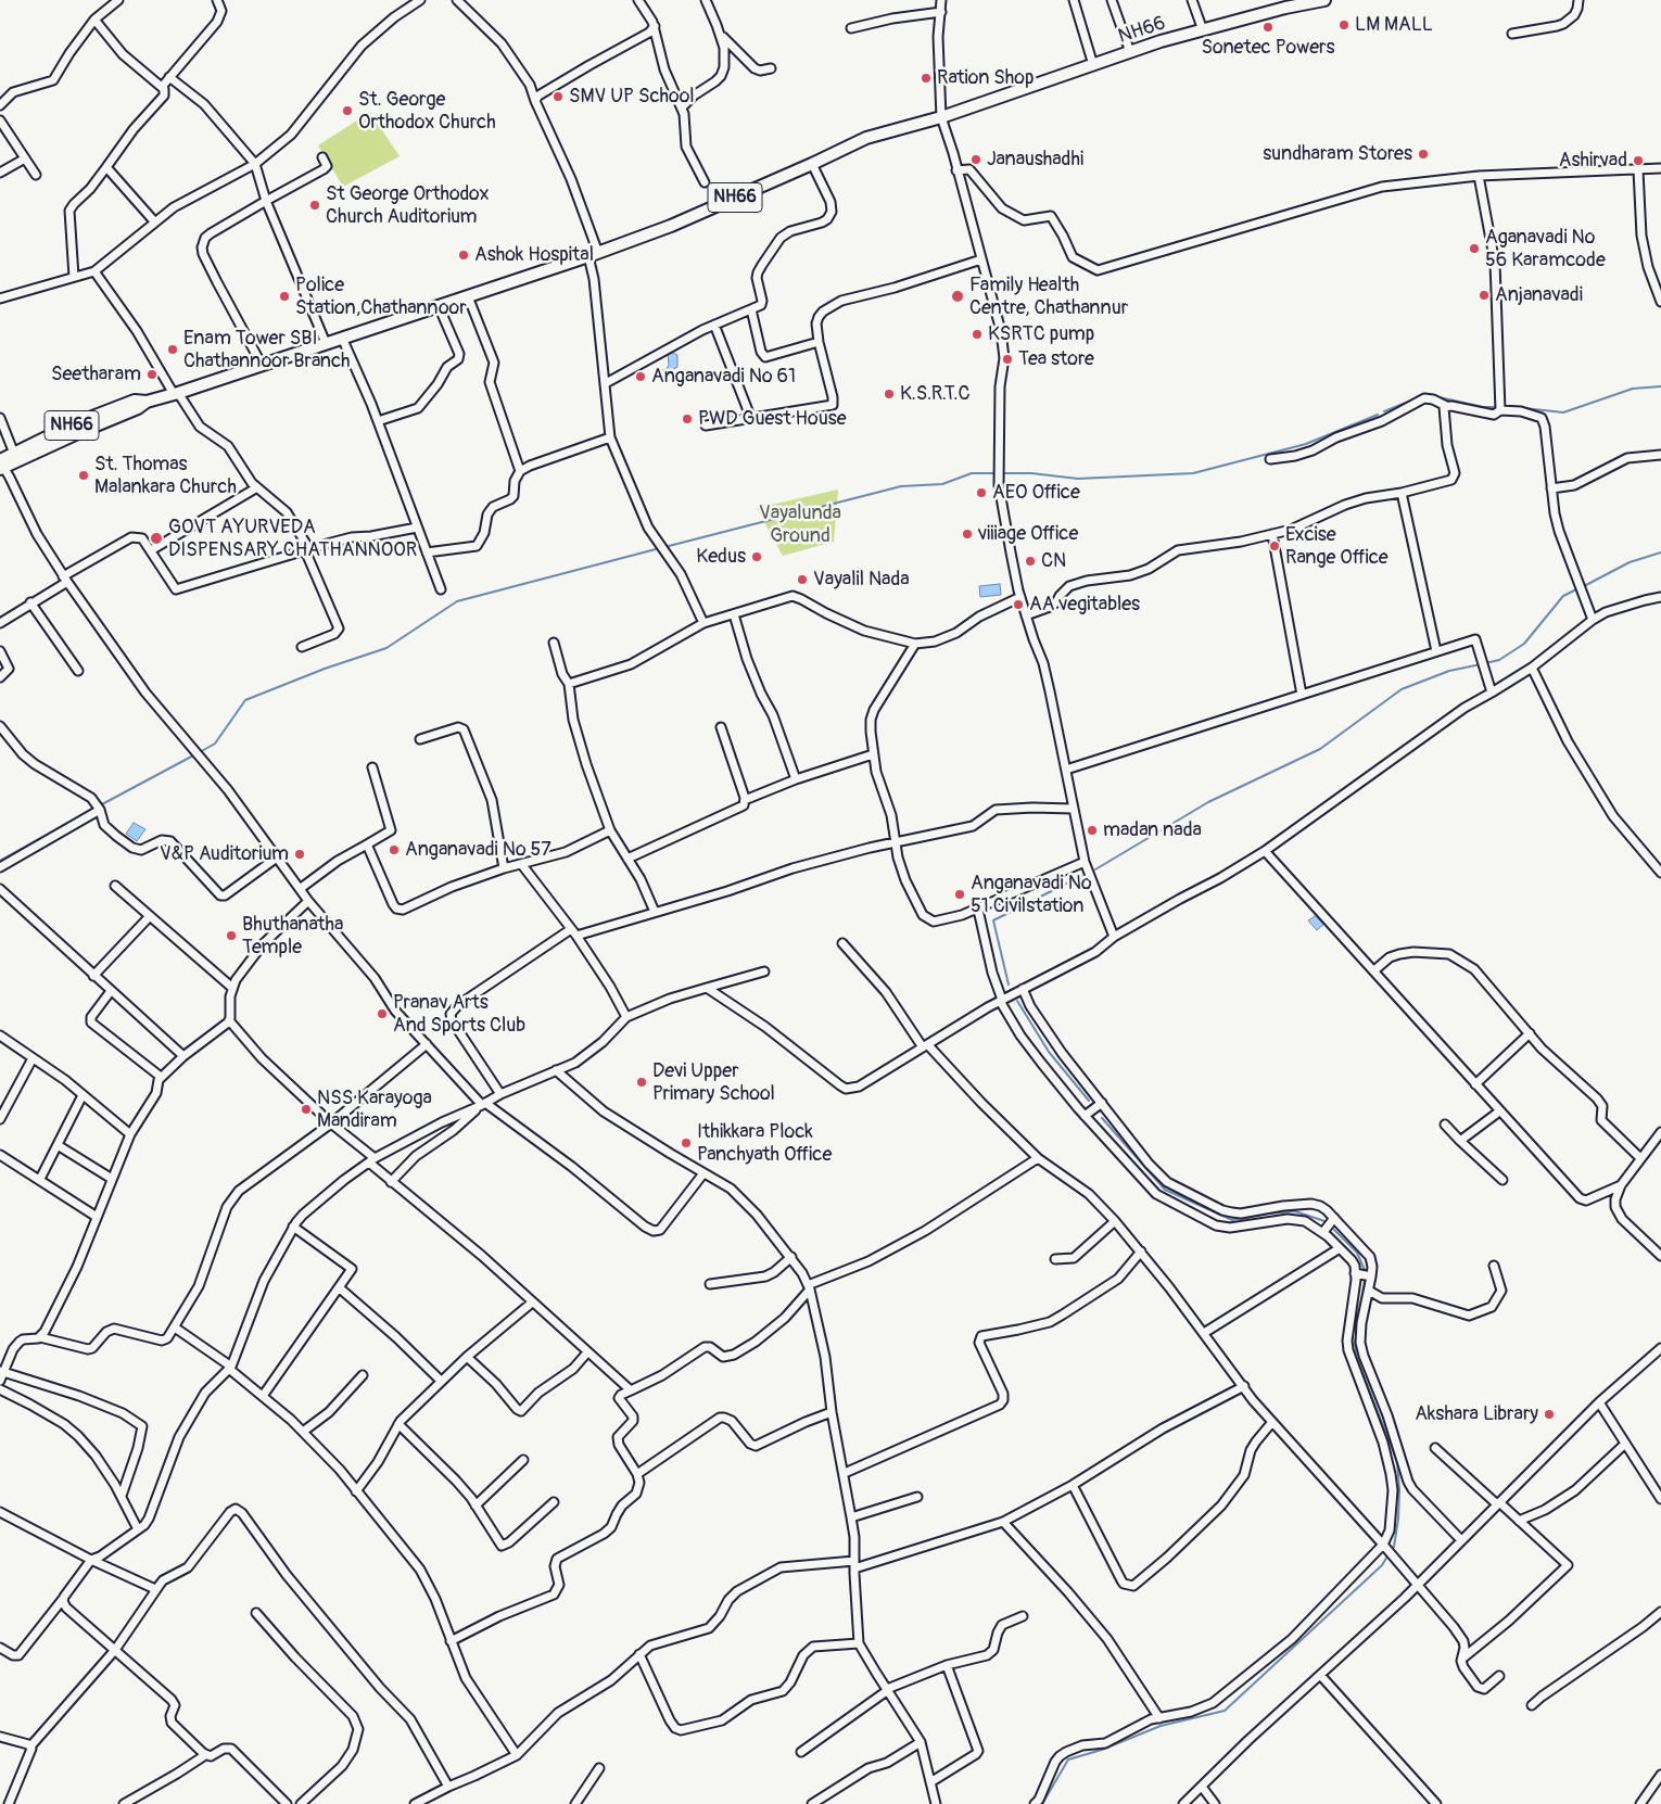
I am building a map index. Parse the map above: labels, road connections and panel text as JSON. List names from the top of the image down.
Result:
{
  "streets": {
    "highway": ["NH66"]
  },
  "parks": ["Vayalunda Ground"],
  "places": [
    "LM MALL",
    "Sonetec Powers",
    "Ration Shop",
    "SMV UP School",
    "St. George Orthodox Church",
    "sundharam Stores",
    "Janaushadhi",
    "Ashirvad",
    "St George Orthodox Church Auditorium",
    "Aganavadi No 56 Karamcode",
    "Ashok Hospital",
    "Anjanavadi",
    "Police Station,Chathannoor",
    "Family Health Centre, Chathannur",
    "KSRTC pump",
    "Enam Tower SBI Chathannoor Branch",
    "Tea store",
    "Seetharam",
    "Anganavadi No 61",
    "K.S.R.T.C",
    "PWD Guest House",
    "St. Thomas Malankara Church",
    "AEO Office",
    "viiiage Office",
    "GOVT AYURVEDA DISPENSARY CHATHANNOOR",
    "Excise Range Office",
    "Kedus",
    "CN",
    "Vayalil Nada",
    "AA vegitables",
    "madan nada",
    "Anganavadi No 57",
    "V&P Auditorium",
    "Anganavadi No 51 Civilstation",
    "Bhuthanatha Temple",
    "Pranav Arts And Sports Club",
    "Devi Upper Primary School",
    "NSS Karayoga Mandiram",
    "Ithikkara Plock Panchyath Office",
    "Akshara Library"
  ]
}
